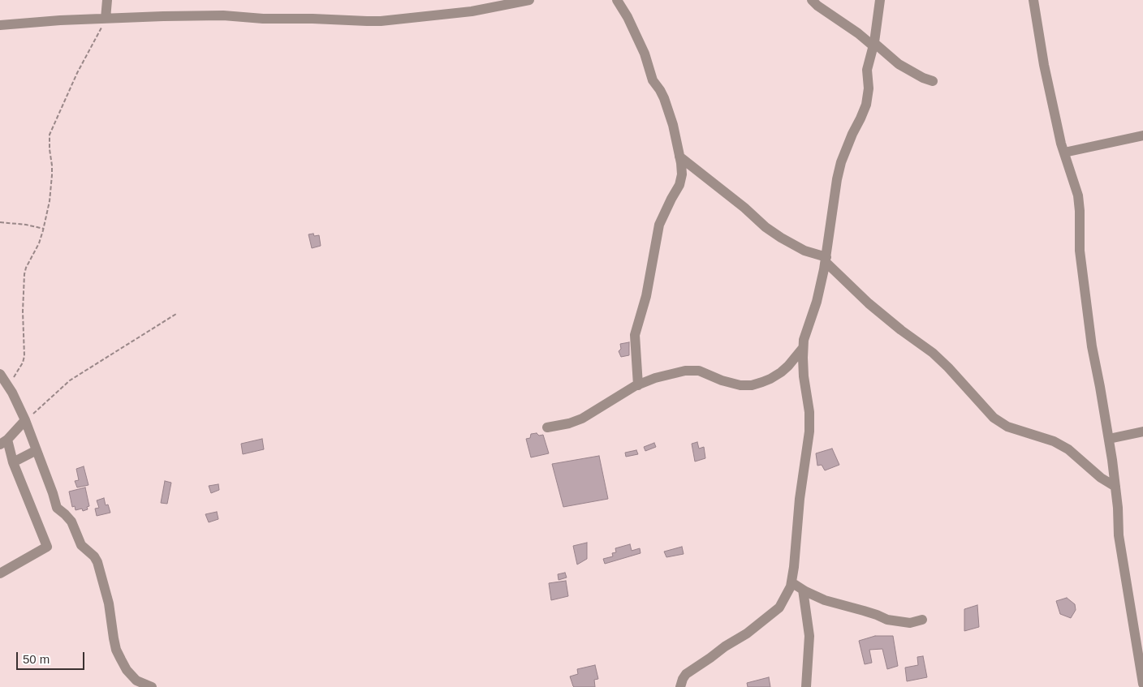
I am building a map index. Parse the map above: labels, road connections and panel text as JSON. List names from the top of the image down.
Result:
{
  "scale_bar": "50 m"
}
